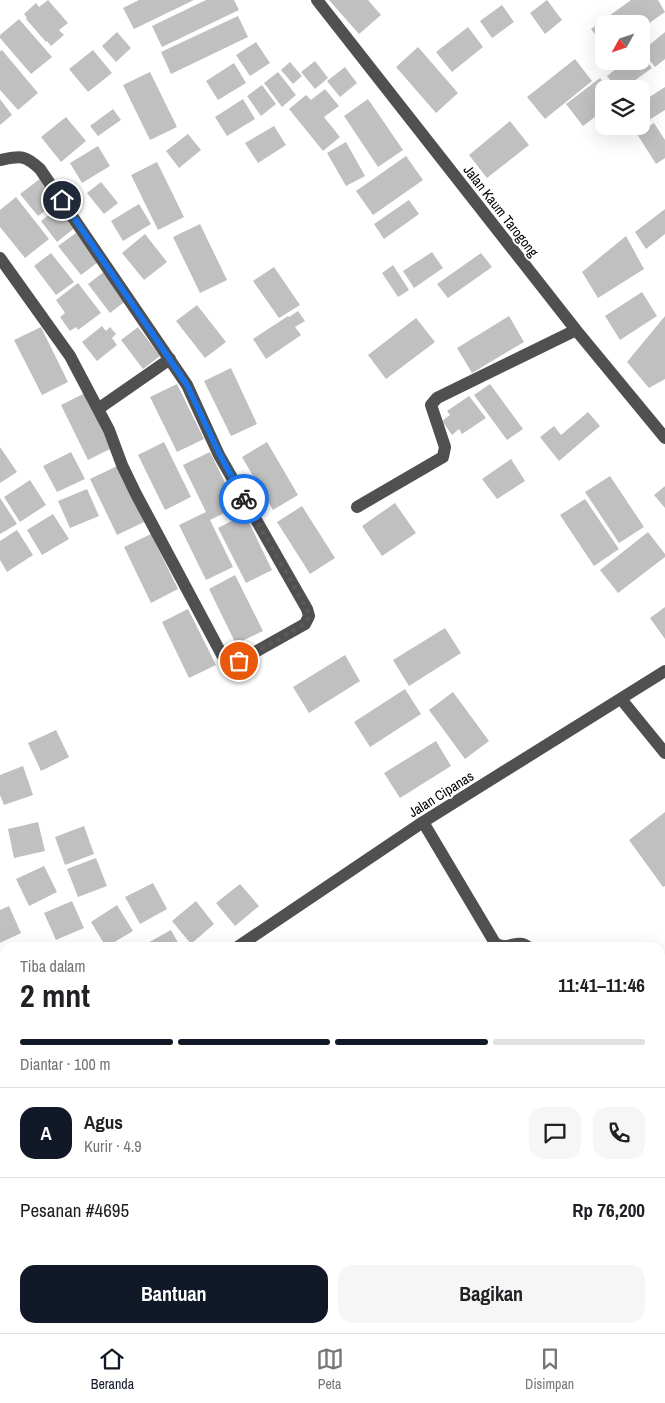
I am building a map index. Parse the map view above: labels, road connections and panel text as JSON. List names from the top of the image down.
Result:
{
  "streets": {
    "street": ["Jalan Kaum Tarogong", "Jalan Cipanas"]
  },
  "north": "bottom left",
  "page": {
    "heading": ["2 mnt", "Tiba dalam", "11:41–11:46"],
    "panel": [
      "Agus",
      "Kurir · 4.9",
      "Pesanan #4695",
      "Rp 76,200"
    ],
    "bar": "Diantar · 100 m",
    "round": "A",
    "buttons": ["Bantuan", "Bagikan"],
    "tabs": ["Beranda", "Peta", "Disimpan"]
  }
}
